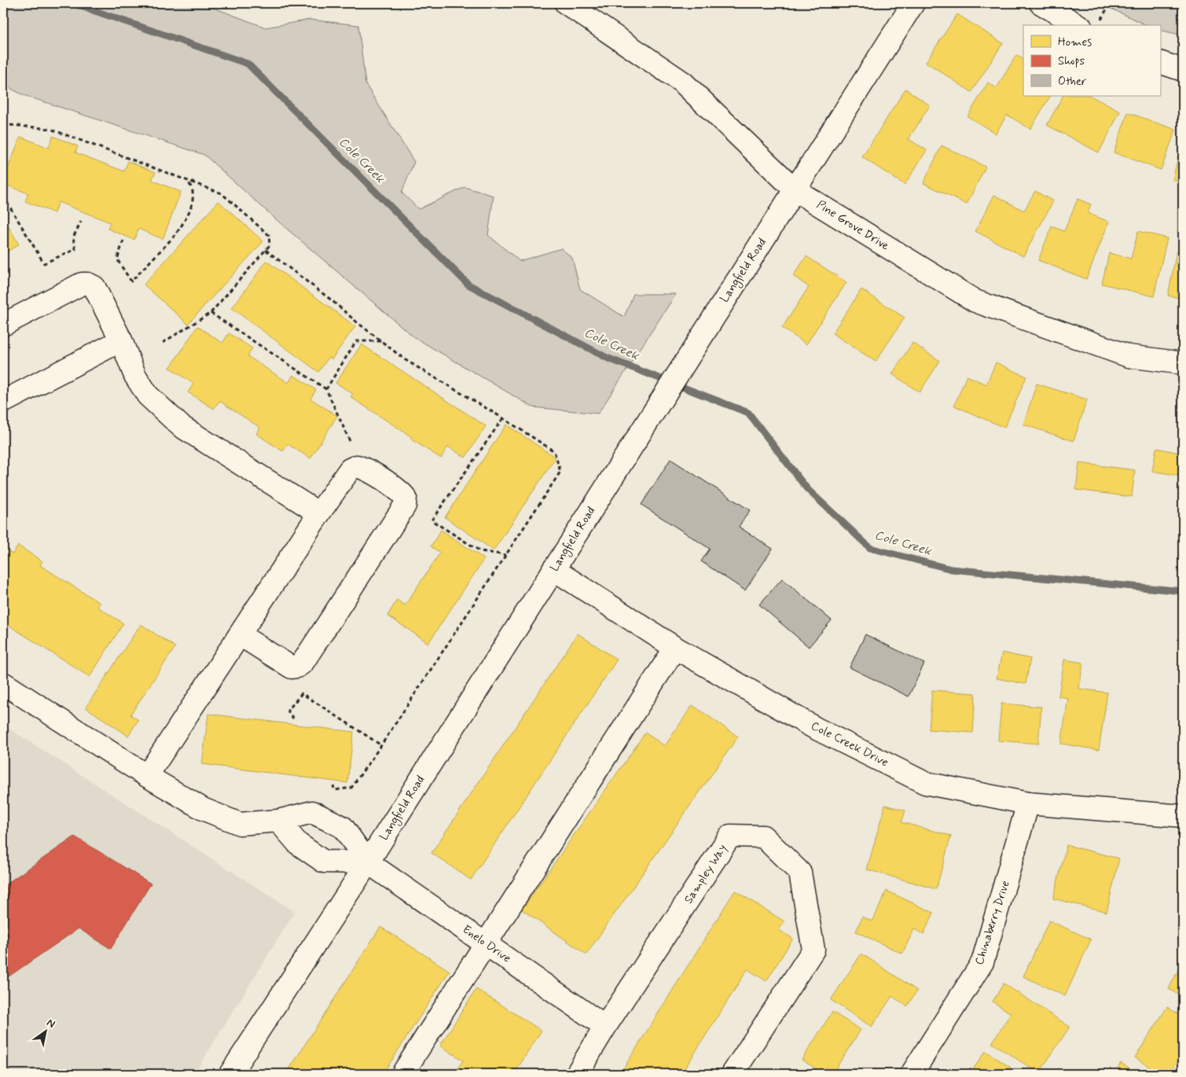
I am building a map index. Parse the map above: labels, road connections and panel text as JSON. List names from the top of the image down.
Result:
{
  "streets": {
    "street": [
      "Pine Grove Drive",
      "Langfield Road",
      "Cole Creek Drive",
      "Sampley Way",
      "Chinaberry Drive",
      "Enelo Drive"
    ]
  },
  "crossings": [
    ["Pine Grove Drive", "Langfield Road"],
    ["Langfield Road", "Cole Creek Drive"],
    ["Langfield Road", "Enelo Drive"],
    ["Cole Creek Drive", "Chinaberry Drive"],
    ["Sampley Way", "Enelo Drive"]
  ],
  "water": ["Cole Creek"],
  "legend": ["Homes", "Shops", "Other"],
  "north": "top right"
}
